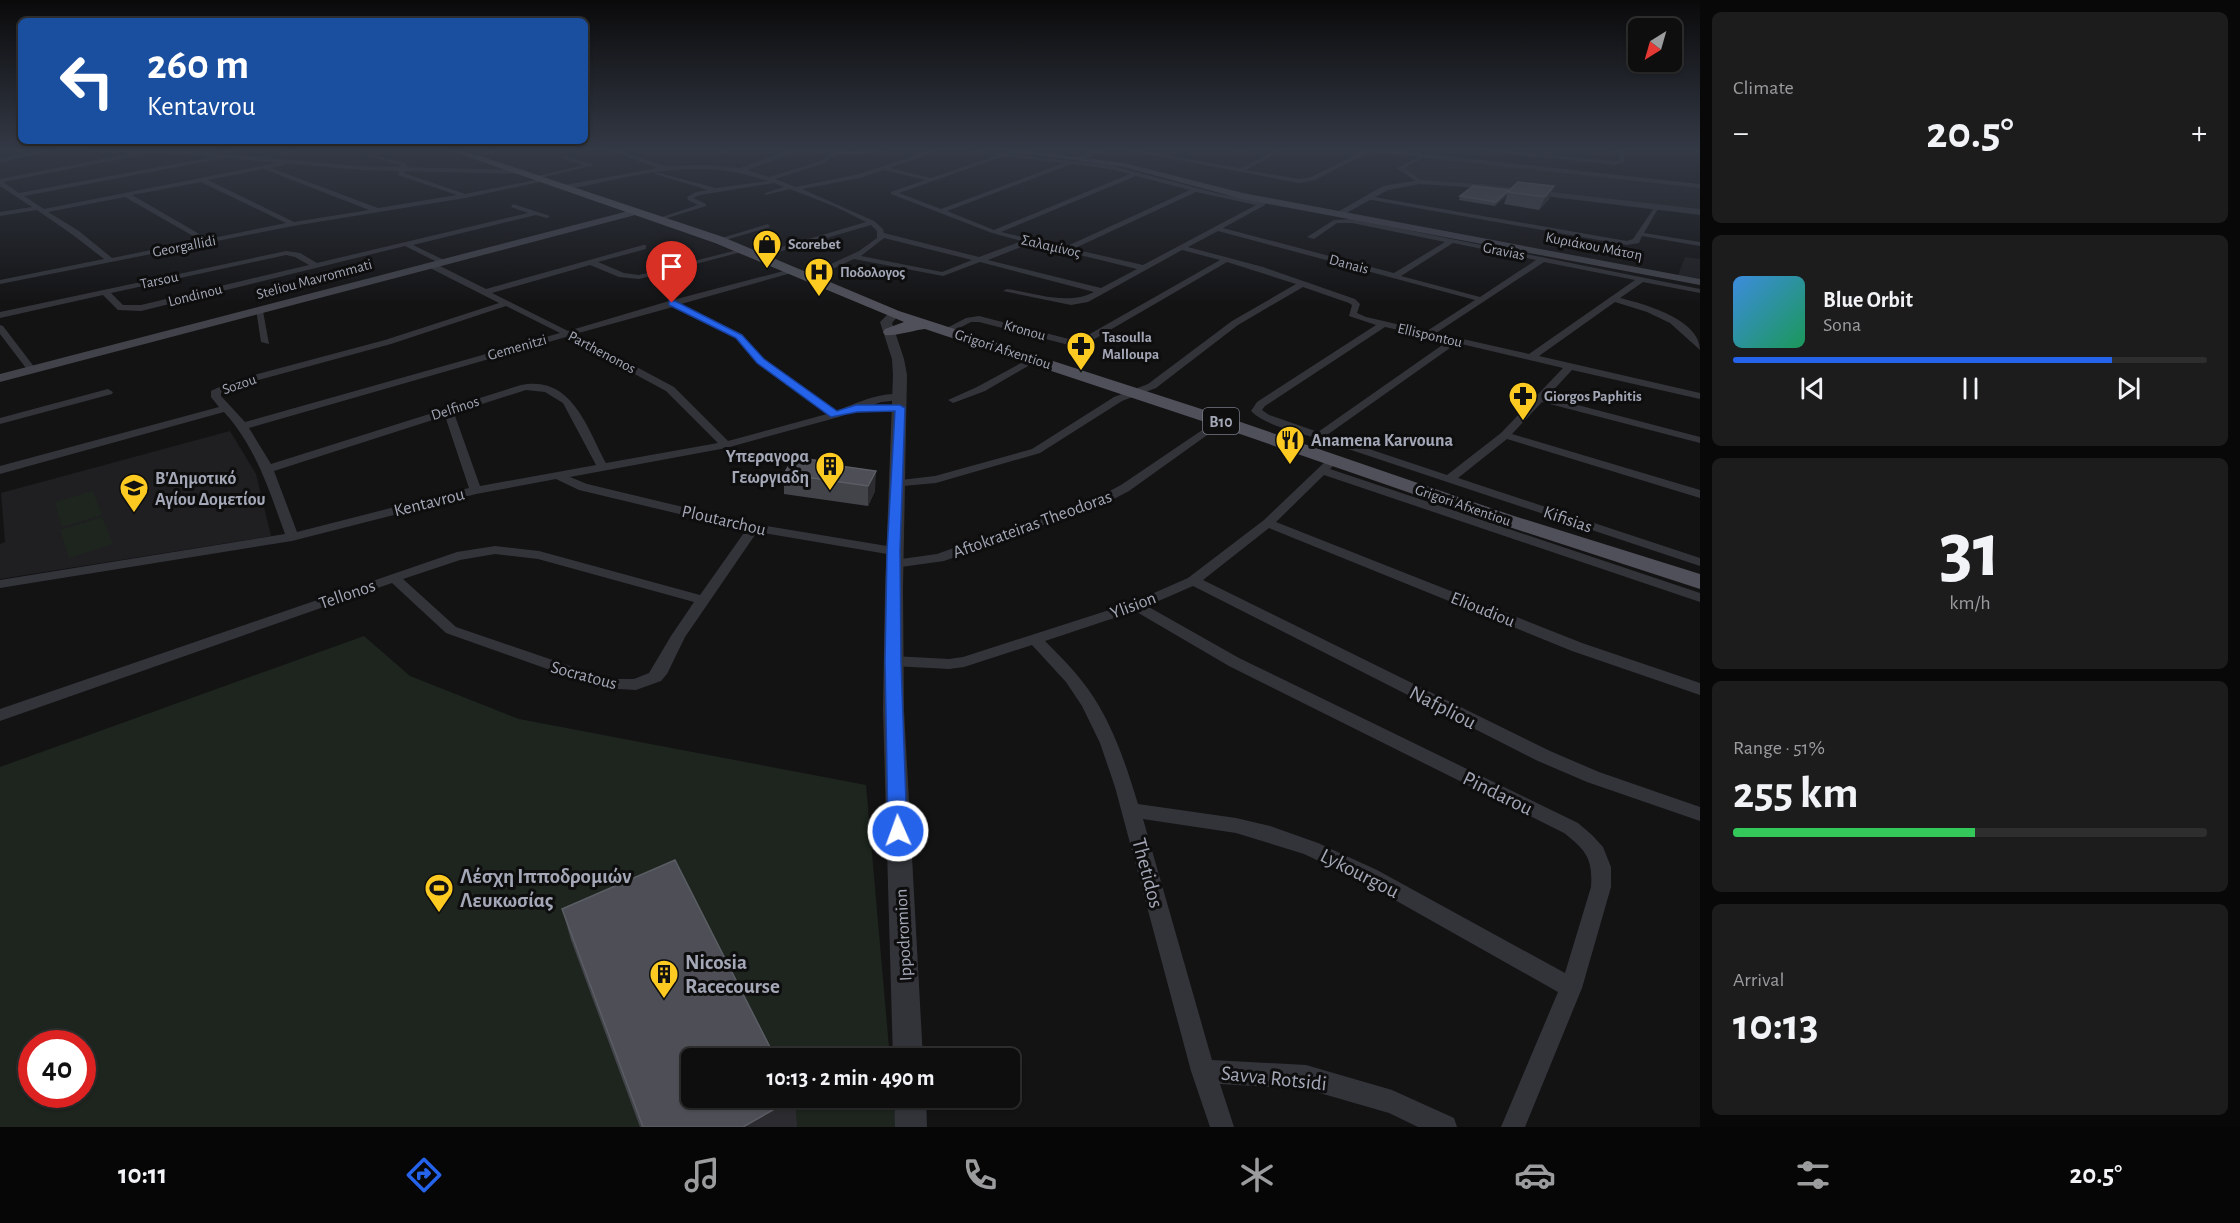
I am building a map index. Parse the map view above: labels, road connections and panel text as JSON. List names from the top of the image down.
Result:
{
  "streets": {
    "main road": [
      "Κυριάκου Μάτση",
      "Steliou Mavrommati",
      "Grigori Afxentiou",
      "B10"
    ],
    "street": [
      "Georgallidi",
      "Σαλαμίνος",
      "Gravias",
      "Danais",
      "Tarsou",
      "Londinou",
      "Kronou",
      "Ellispontou",
      "Gemenitzi",
      "Parthenonos",
      "Sozou",
      "Delfinos",
      "Kentavrou",
      "Kifisias",
      "Ploutarchou",
      "Aftokrateiras Theodoras",
      "Tellonos",
      "Ylision",
      "Elioudiou",
      "Socratous",
      "Nafpliou",
      "Pindarou",
      "Thetidos",
      "Lykourgou",
      "Ippodromion",
      "Savva Rotsidi"
    ]
  },
  "crossings": [
    ["Κυριάκου Μάτση", "Gravias"],
    ["Steliou Mavrommati", "Grigori Afxentiou"],
    ["Steliou Mavrommati", "Parthenonos"],
    ["Tarsou", "Londinou"],
    ["Londinou", "Parthenonos"],
    ["Kronou", "Ellispontou"],
    ["Kronou", "Grigori Afxentiou"],
    ["Ellispontou", "Kifisias"],
    ["Gemenitzi", "Grigori Afxentiou"],
    ["Gemenitzi", "Parthenonos"],
    ["Grigori Afxentiou", "Aftokrateiras Theodoras"],
    ["Grigori Afxentiou", "Ylision"],
    ["Grigori Afxentiou", "Ippodromion"],
    ["Parthenonos", "Sozou"],
    ["Parthenonos", "Kentavrou"],
    ["Delfinos", "Kentavrou"],
    ["Kentavrou", "Ploutarchou"],
    ["Kentavrou", "Ippodromion"],
    ["Ploutarchou", "Aftokrateiras Theodoras"],
    ["Ploutarchou", "Socratous"],
    ["Ploutarchou", "Ippodromion"],
    ["Aftokrateiras Theodoras", "Ippodromion"],
    ["Tellonos", "Socratous"],
    ["Ylision", "Elioudiou"],
    ["Ylision", "Nafpliou"],
    ["Ylision", "Pindarou"],
    ["Ylision", "Thetidos"],
    ["Ylision", "Ippodromion"],
    ["Pindarou", "Lykourgou"],
    ["Thetidos", "Lykourgou"],
    ["Thetidos", "Savva Rotsidi"]
  ],
  "places": {
    "shop": ["Scorebet"],
    "hospital": ["Ποδολογος"],
    "pharmacy": ["Tasoulla Malloupa", "Giorgos Paphitis"],
    "restaurant": ["Anamena Karvouna"],
    "building": ["Υπεραγορα Γεωργιαδη", "Nicosia Racecourse"],
    "school or university": ["Β'Δημοτικό Αγίου Δομετίου"],
    "sports": ["Λέσχη Ιπποδρομιών Λευκωσίας"]
  },
  "north": "bottom left",
  "page": {
    "tile": [
      "Climate",
      ["31", "km/h"],
      ["Range · 51%", "255 km"],
      ["Arrival", "10:13"]
    ],
    "turn": ["260 m", "Kentavrou"],
    "heat": ["−", "20.5°", "+"],
    "song": ["Blue Orbit", "Sona"],
    "limit": "40",
    "trip": "10:13 · 2 min · 490 m",
    "tabs": ["10:11", "20.5°"]
  }
}
